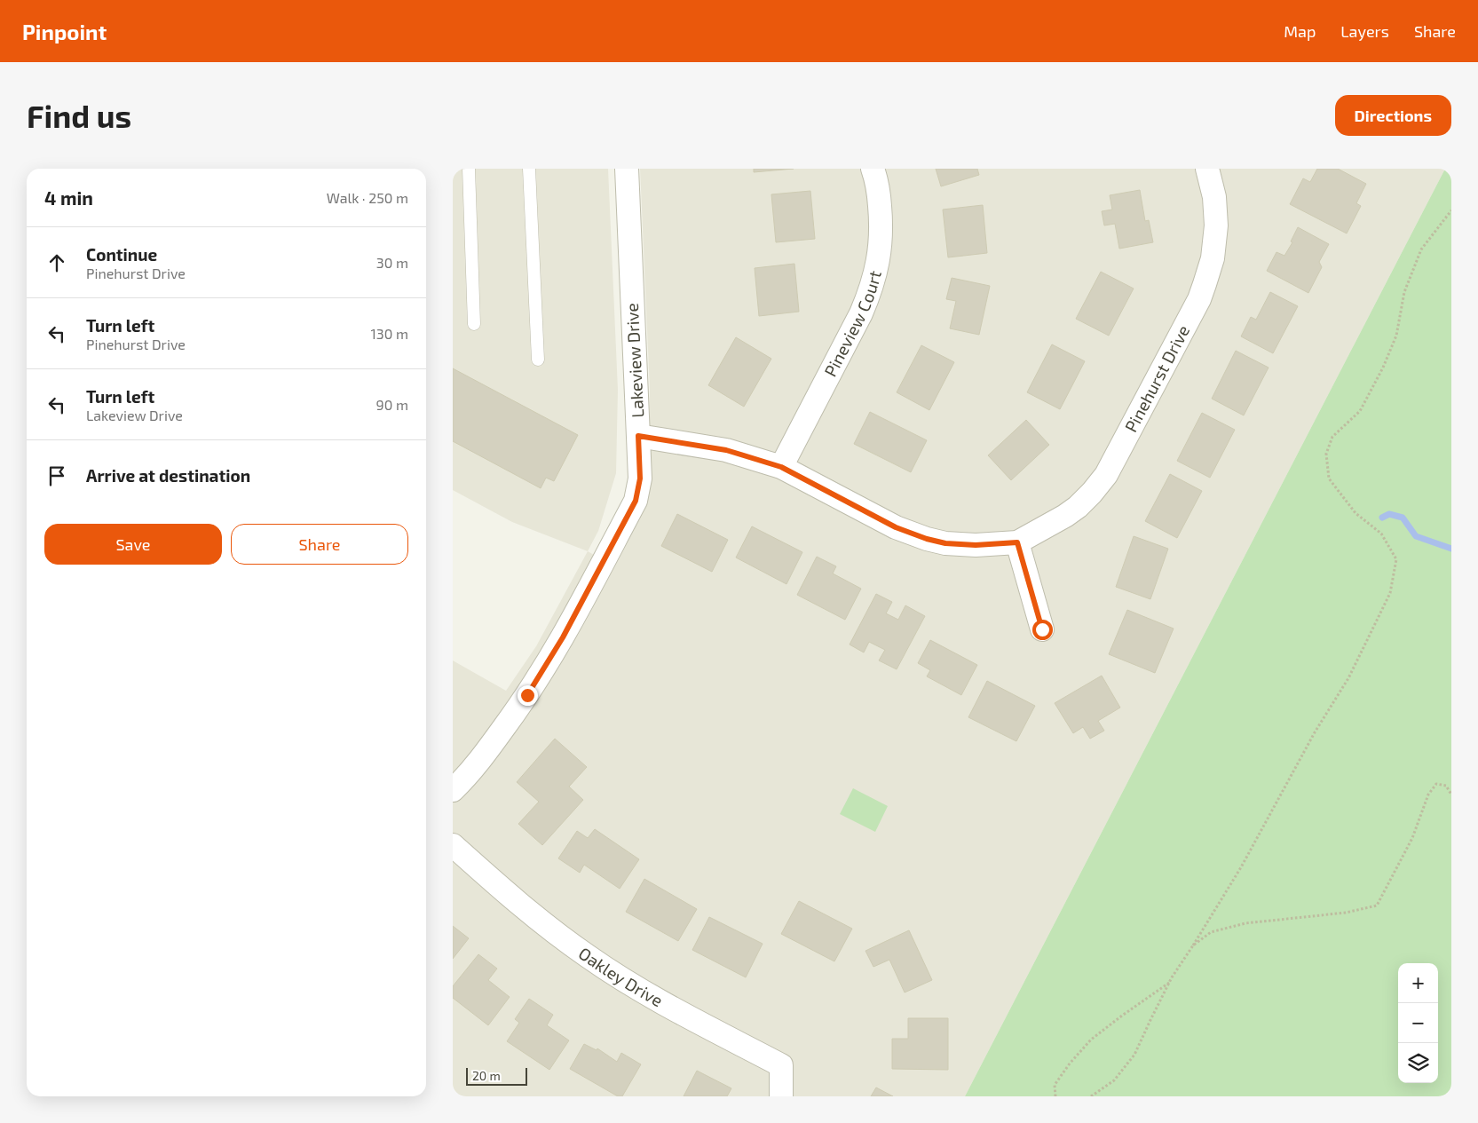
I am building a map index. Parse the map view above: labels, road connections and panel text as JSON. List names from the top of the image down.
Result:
{
  "streets": {
    "street": [
      "Pineview Court",
      "Lakeview Drive",
      "Pinehurst Drive",
      "Oakley Drive"
    ]
  },
  "crossings": [
    ["Pineview Court", "Pinehurst Drive"],
    ["Lakeview Drive", "Pinehurst Drive"]
  ],
  "scale_bar": "20 m",
  "page": {
    "header": "Pinpoint",
    "nav": ["Map", "Layers", "Share"],
    "buttons": [
      "Directions",
      ["Save", "Share"]
    ],
    "title": "Find us",
    "heading": ["4 min", "Walk · 250 m"],
    "list": [
      ["Continue", "Pinehurst Drive", "30 m"],
      ["Turn left", "Pinehurst Drive", "130 m"],
      ["Turn left", "Lakeview Drive", "90 m"],
      "Arrive at destination"
    ],
    "map_buttons": ["+", "−"],
    "scale": "20 m"
  }
}
